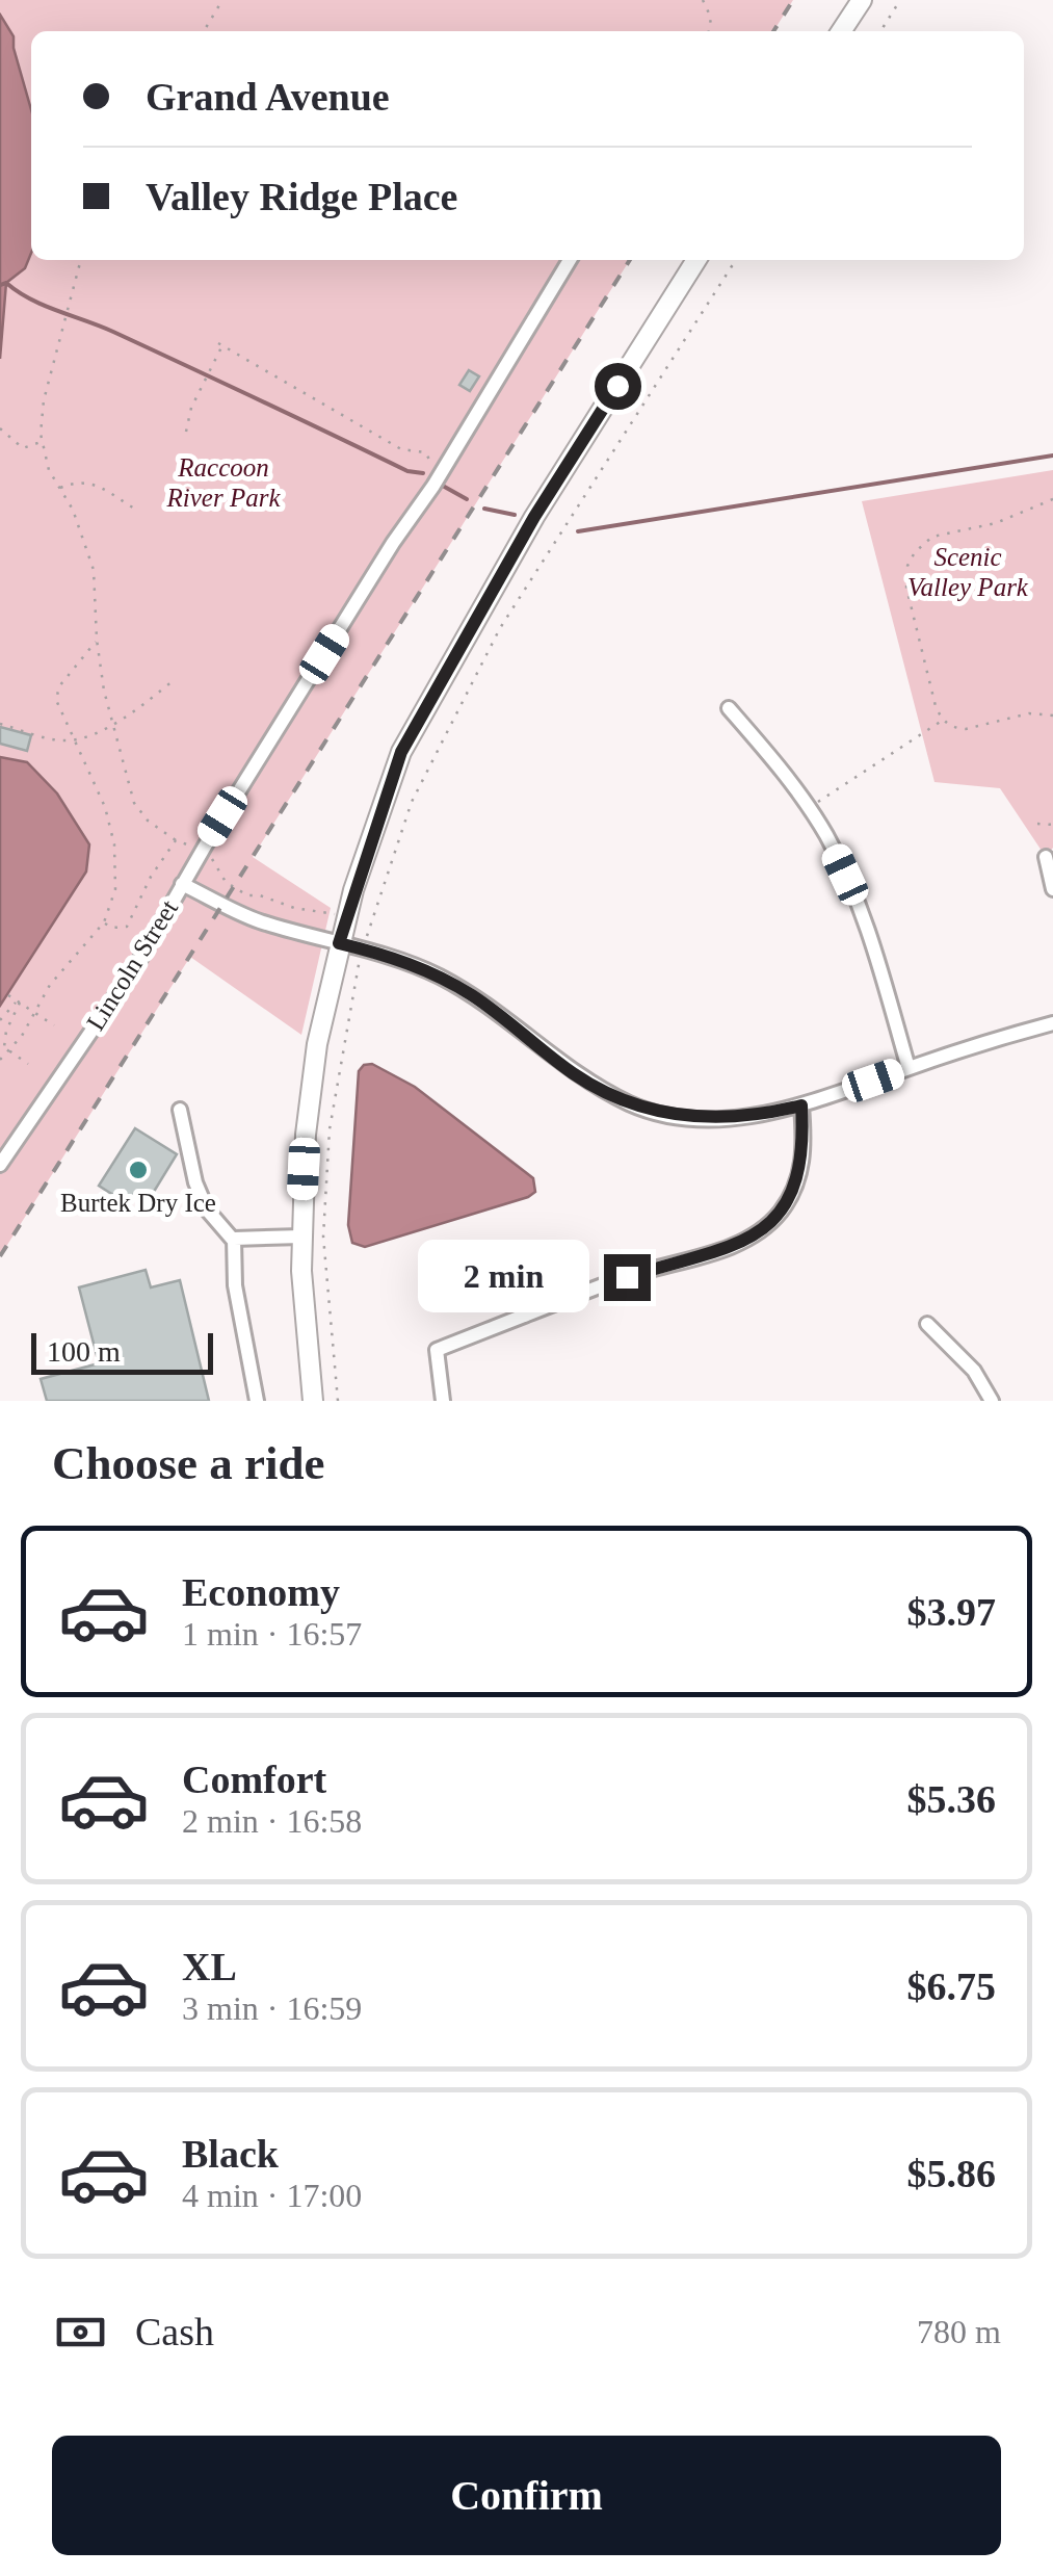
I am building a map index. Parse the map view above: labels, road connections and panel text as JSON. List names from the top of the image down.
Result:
{
  "streets": {
    "street": ["Lincoln Street"]
  },
  "parks": ["Raccoon River Park", "Scenic Valley Park"],
  "places": ["Burtek Dry Ice"],
  "scale_bar": "100 m",
  "page": {
    "banner": ["Grand Avenue", "Valley Ridge Place"],
    "bubble": "2 min",
    "scale": "100 m",
    "heading": "Choose a ride",
    "list": [
      {
        "name": "Economy",
        "note": "1 min · 16:57",
        "value": "$3.97"
      },
      {
        "name": "Comfort",
        "note": "2 min · 16:58",
        "value": "$5.36"
      },
      {
        "name": "XL",
        "note": "3 min · 16:59",
        "value": "$6.75"
      },
      {
        "name": "Black",
        "note": "4 min · 17:00",
        "value": "$5.86"
      }
    ],
    "pay": ["Cash", "780 m"],
    "buttons": "Confirm"
  }
}
